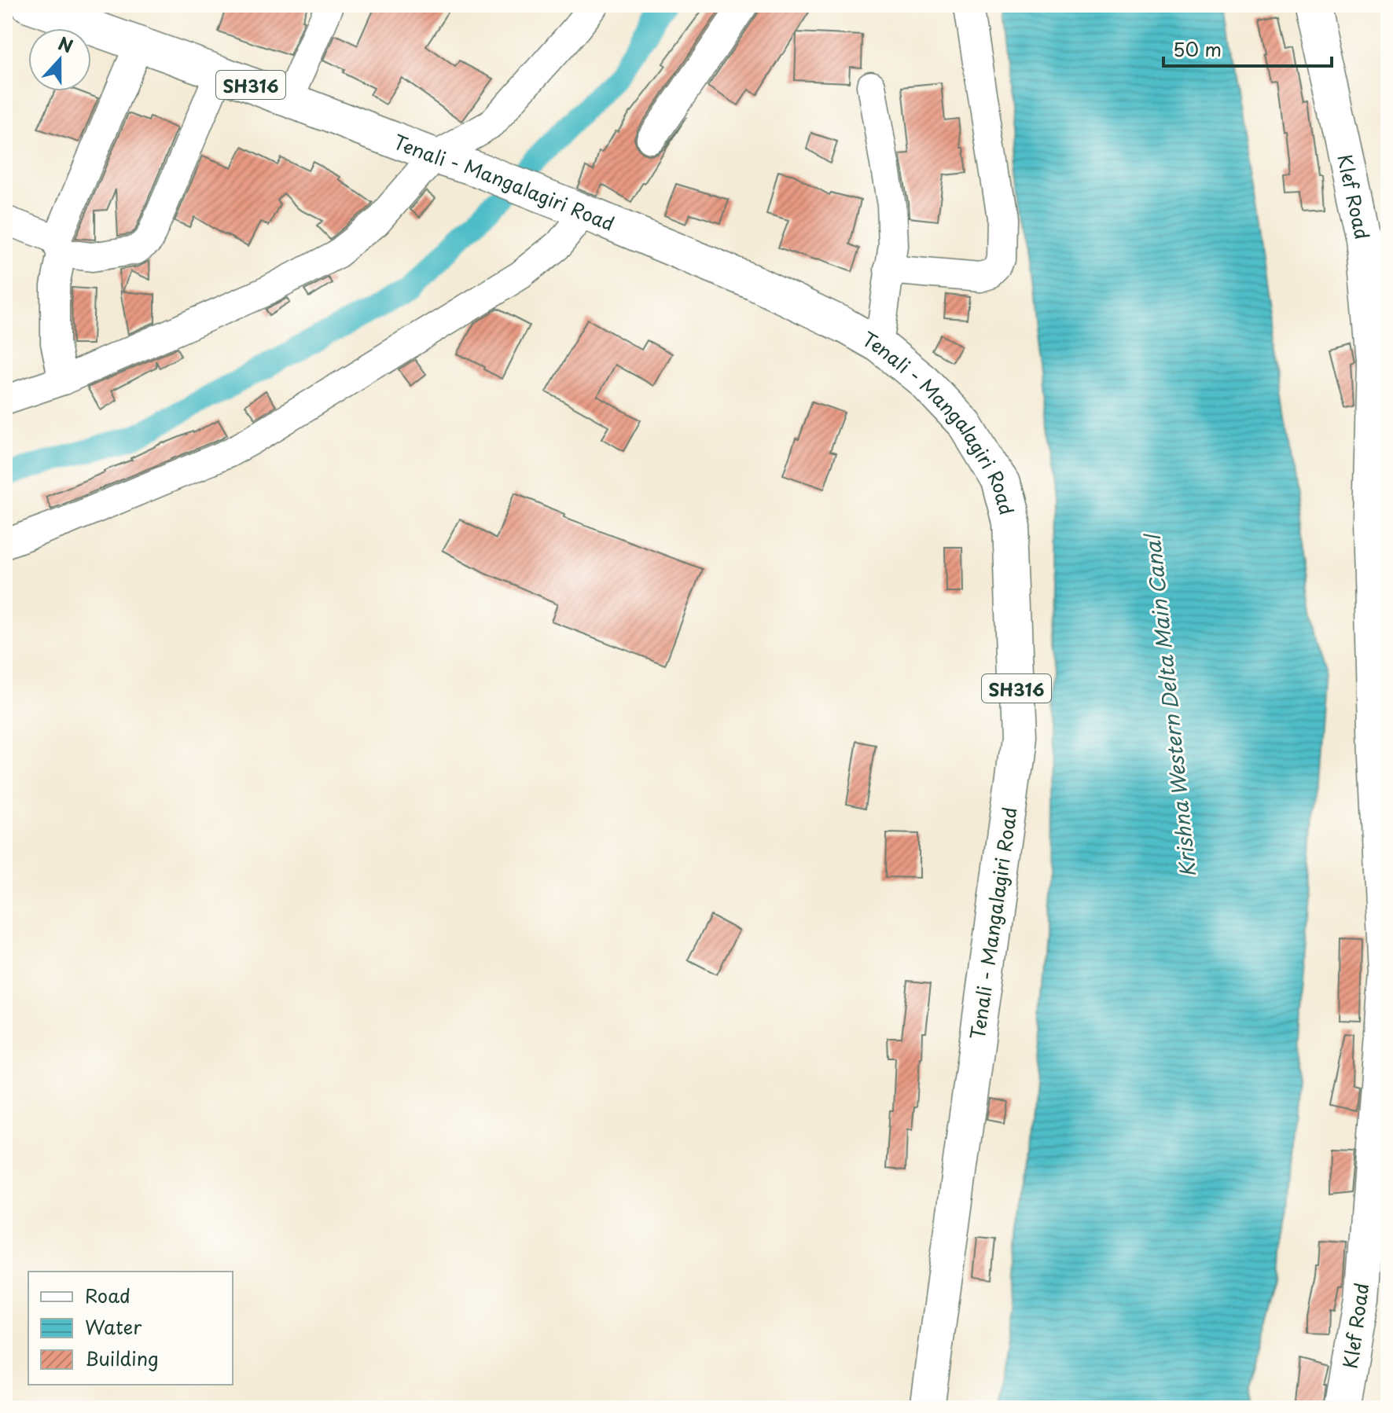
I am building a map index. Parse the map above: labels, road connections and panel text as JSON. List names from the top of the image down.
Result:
{
  "streets": {
    "main road": ["SH316", "Tenali - Mangalagiri Road", "Klef Road"]
  },
  "water": ["Krishna Western Delta Main Canal"],
  "legend": ["Road", "Water", "Building"],
  "scale_bar": "50 m",
  "north": "top"
}
